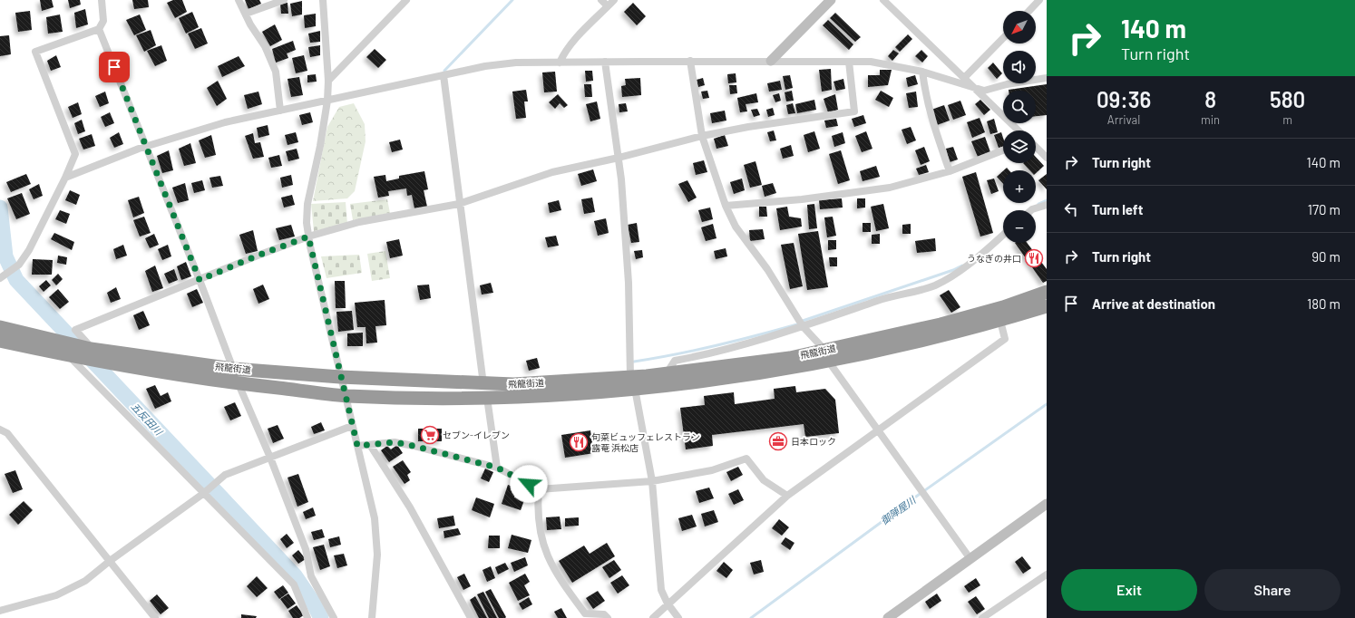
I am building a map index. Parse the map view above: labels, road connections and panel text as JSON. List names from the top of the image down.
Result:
{
  "streets": {
    "highway": ["飛龍街道"]
  },
  "water": ["五反田川", "御陣屋川"],
  "places": {
    "restaurant": ["うなぎの井口", "旬菜ビュッフェレストラン 露菴 浜松店"],
    "supermarket": ["セブン-イレブン"],
    "office": ["日本ロック"]
  },
  "north": "bottom left",
  "page": {
    "turn": ["140 m", "Turn right"],
    "map_buttons": ["+", "−"],
    "eta": [
      "09:36",
      "Arrival",
      "8",
      "min",
      "580",
      "m"
    ],
    "list": [
      {
        "name": "Turn right",
        "value": "140 m"
      },
      {
        "name": "Turn left",
        "value": "170 m"
      },
      {
        "name": "Turn right",
        "value": "90 m"
      },
      {
        "name": "Arrive at destination",
        "value": "180 m"
      }
    ],
    "buttons": ["Exit", "Share"]
  }
}
